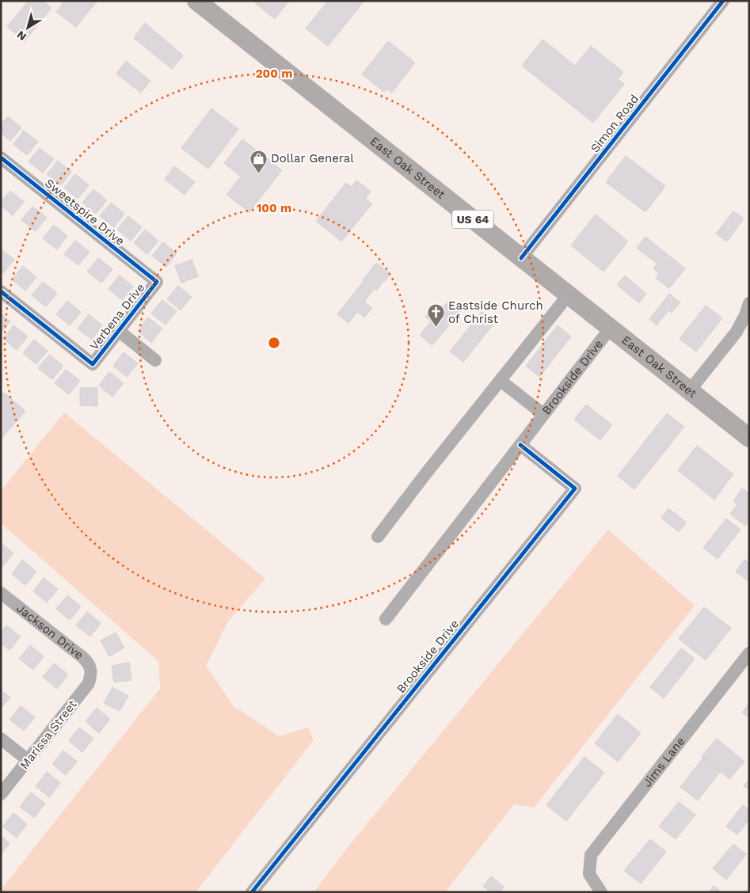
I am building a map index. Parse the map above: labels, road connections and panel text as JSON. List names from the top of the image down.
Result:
{
  "streets": {
    "highway": ["East Oak Street", "US 64"],
    "street": [
      "Simon Road",
      "Sweetspire Drive",
      "Verbena Drive",
      "Brookside Drive",
      "Jackson Drive",
      "Marissa Street",
      "Jims Lane"
    ]
  },
  "crossings": [
    ["Simon Road", "East Oak Street"],
    ["East Oak Street", "Brookside Drive"],
    ["Sweetspire Drive", "Verbena Drive"],
    ["Jackson Drive", "Marissa Street"]
  ],
  "places": {
    "shop": ["Dollar General"],
    "church": ["Eastside Church of Christ"]
  },
  "north": "bottom left",
  "rings": ["200 m", "100 m"]
}
